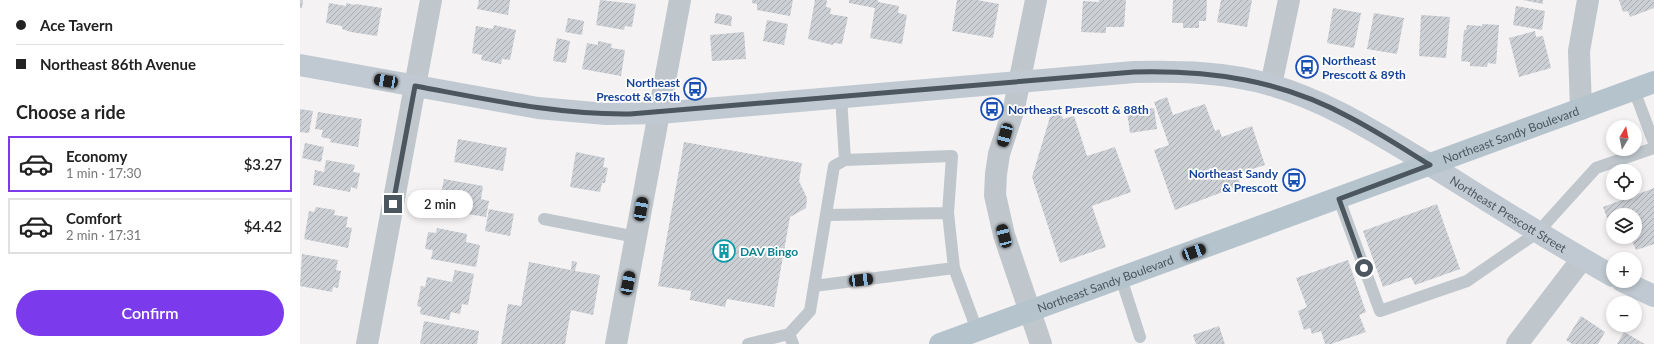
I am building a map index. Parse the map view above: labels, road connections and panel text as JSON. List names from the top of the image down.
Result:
{
  "streets": {
    "main road": ["Northeast Sandy Boulevard"],
    "street": ["Northeast Prescott Street"]
  },
  "crossings": [
    ["Northeast Sandy Boulevard", "Northeast Prescott Street"]
  ],
  "places": {
    "bus stop": [
      "Northeast Prescott & 89th",
      "Northeast Prescott & 87th",
      "Northeast Prescott & 88th",
      "Northeast Sandy & Prescott"
    ],
    "building": ["DAV Bingo"]
  },
  "north": "top",
  "page": {
    "banner": ["Ace Tavern", "Northeast 86th Avenue"],
    "heading": "Choose a ride",
    "map_buttons": ["+", "−"],
    "list": [
      {
        "name": "Economy",
        "note": "1 min · 17:30",
        "value": "$3.27"
      },
      {
        "name": "Comfort",
        "note": "2 min · 17:31",
        "value": "$4.42"
      }
    ],
    "bubble": "2 min",
    "buttons": "Confirm"
  }
}
